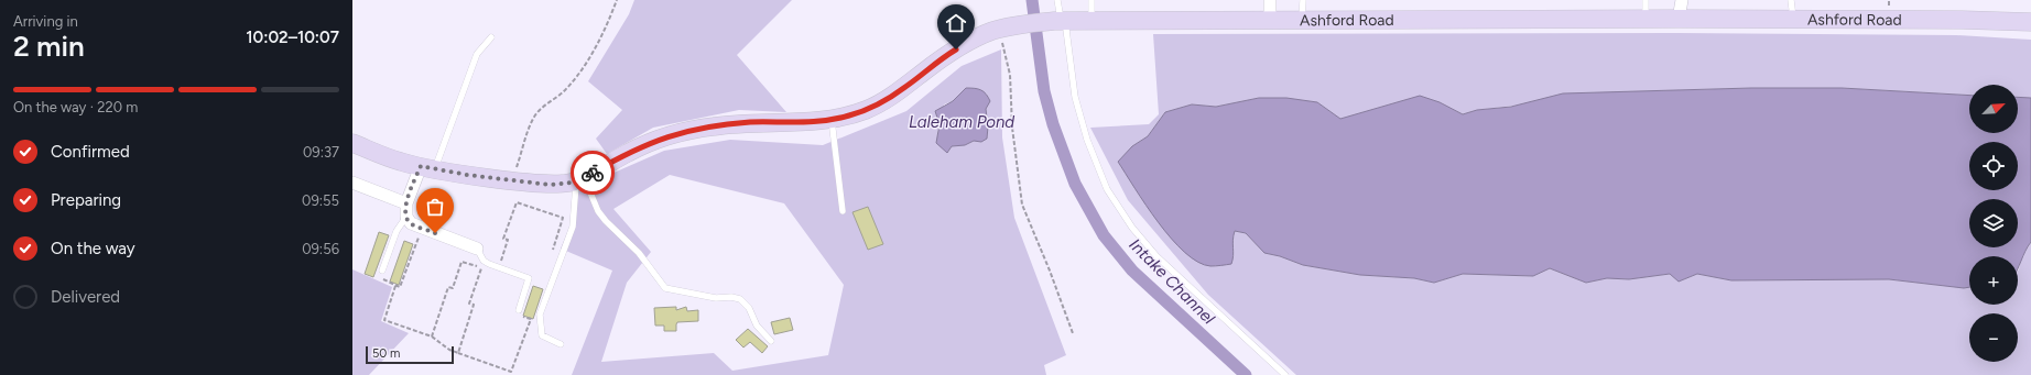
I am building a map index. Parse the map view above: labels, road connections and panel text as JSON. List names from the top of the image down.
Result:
{
  "streets": {
    "main road": ["Ashford Road"]
  },
  "water": ["Laleham Pond", "Intake Channel"],
  "scale_bar": "50 m",
  "north": "top right",
  "page": {
    "heading": ["2 min", "Arriving in", "10:02–10:07"],
    "bar": "On the way · 220 m",
    "map_buttons": ["+", "−"],
    "list": [
      ["Confirmed", "09:37"],
      ["Preparing", "09:55"],
      ["On the way", "09:56"],
      "Delivered"
    ],
    "scale": "50 m"
  }
}
